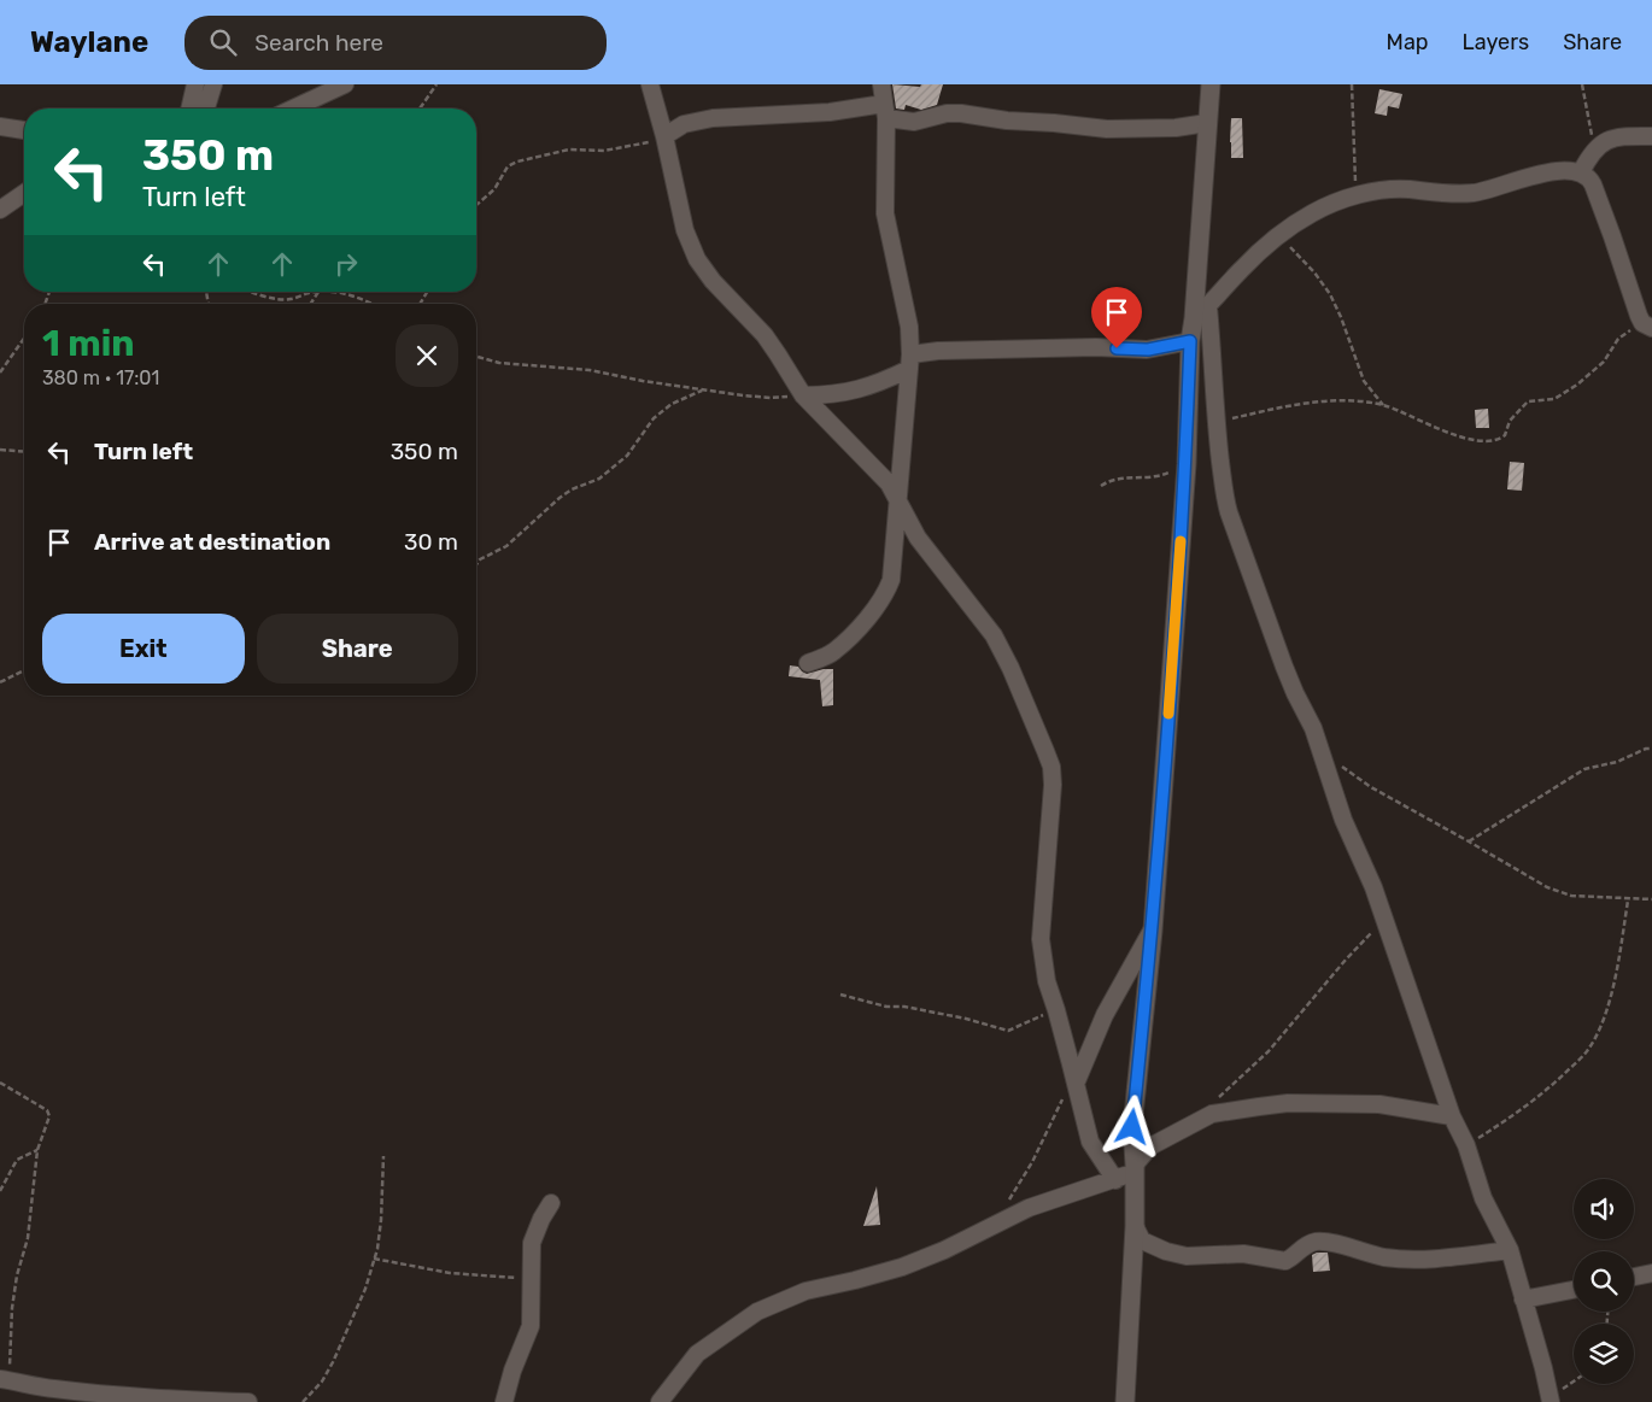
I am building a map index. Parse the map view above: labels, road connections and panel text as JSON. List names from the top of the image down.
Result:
{
  "page": {
    "header": "Waylane",
    "search": "Search here",
    "nav": ["Map", "Layers", "Share"],
    "turn": ["350 m", "Turn left"],
    "heading": ["1 min", "380 m · 17:01"],
    "list": [
      {
        "name": "Turn left",
        "value": "350 m"
      },
      {
        "name": "Arrive at destination",
        "value": "30 m"
      }
    ],
    "buttons": ["Exit", "Share"]
  }
}
